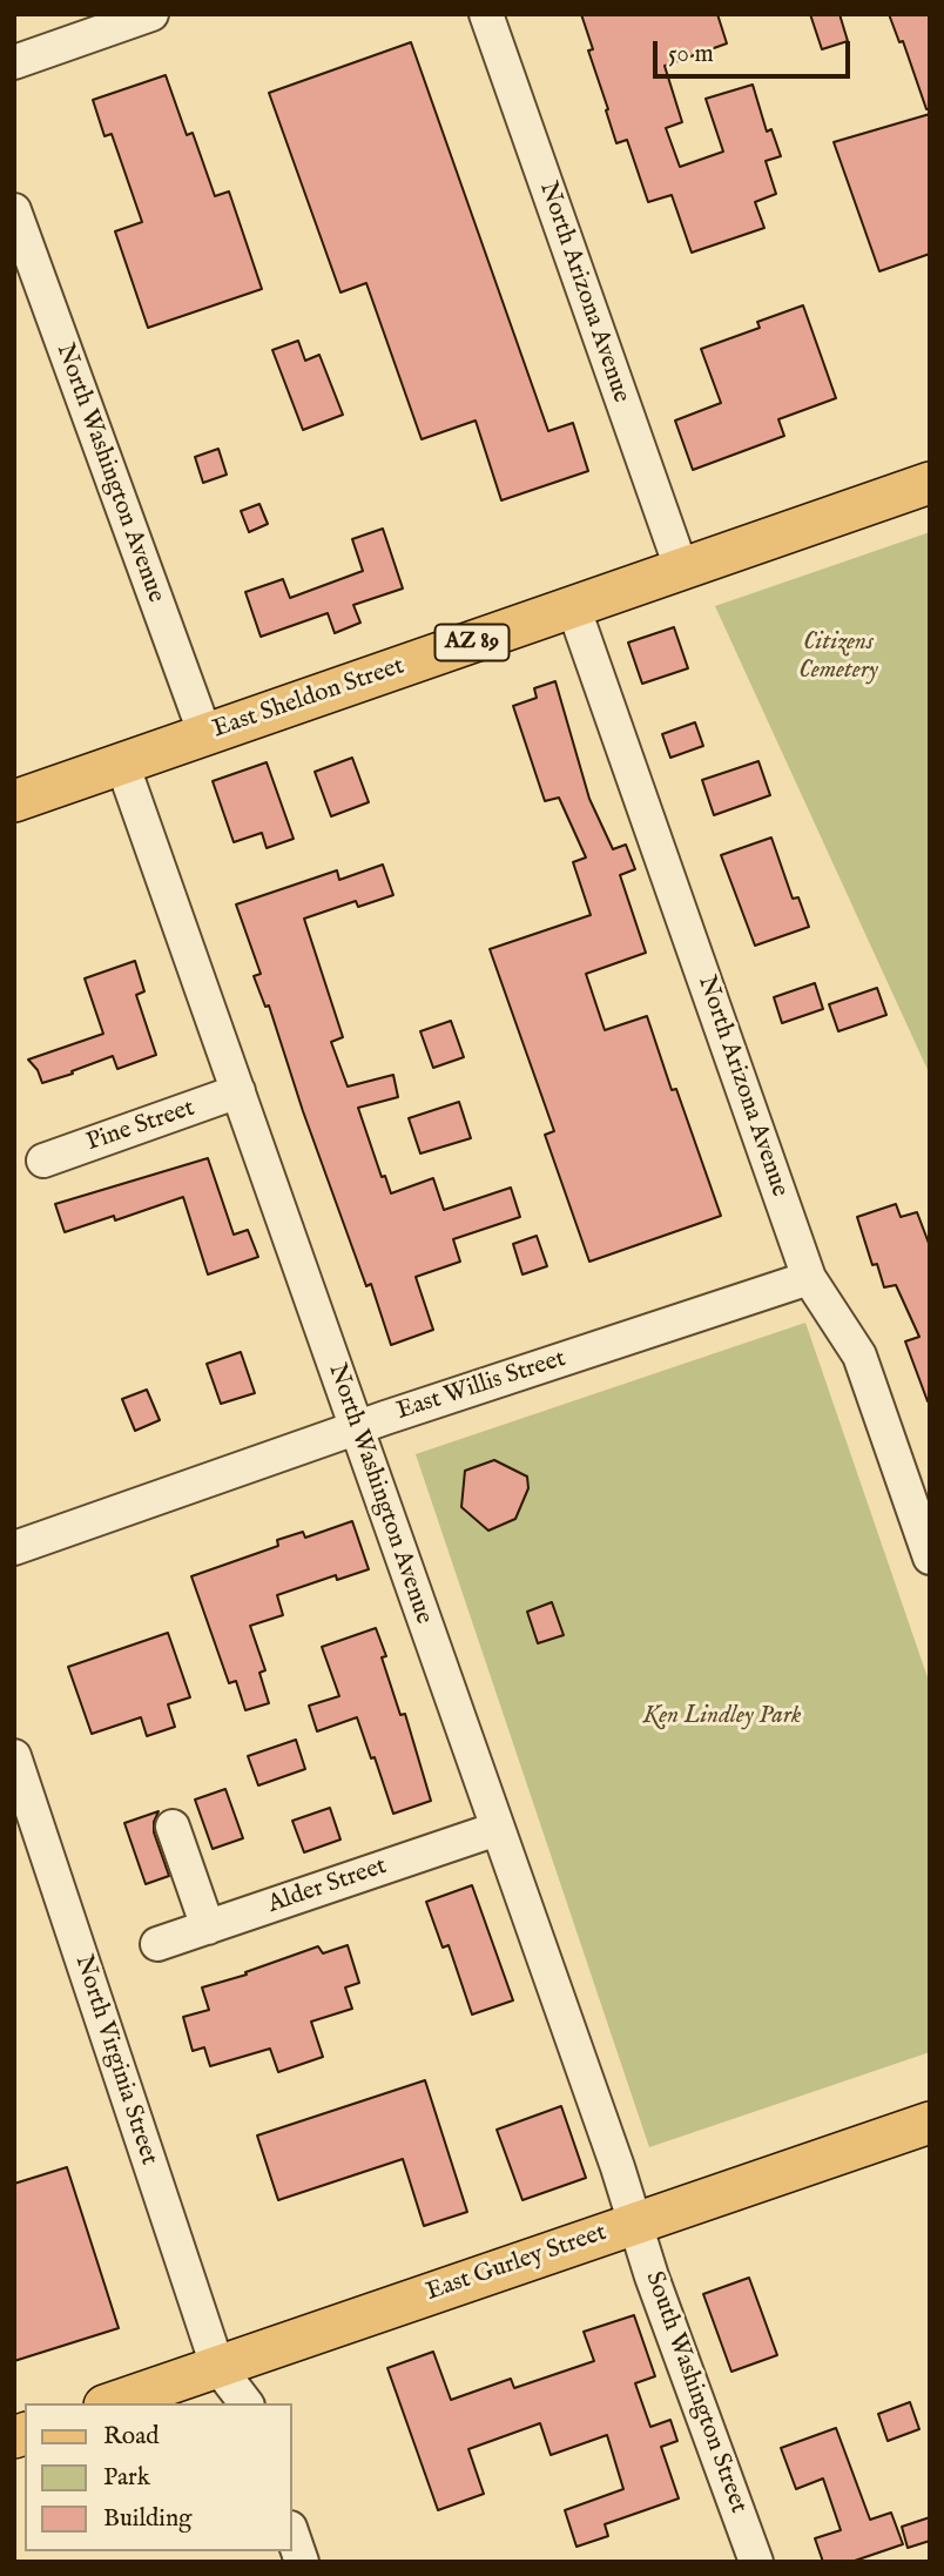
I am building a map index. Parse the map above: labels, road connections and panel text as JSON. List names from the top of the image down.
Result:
{
  "streets": {
    "main road": ["AZ 89", "East Sheldon Street", "East Gurley Street"],
    "street": [
      "North Arizona Avenue",
      "North Washington Avenue",
      "Pine Street",
      "East Willis Street",
      "Alder Street",
      "North Virginia Street",
      "South Washington Street"
    ]
  },
  "crossings": [
    ["North Arizona Avenue", "East Sheldon Street"],
    ["North Arizona Avenue", "East Willis Street"],
    ["North Washington Avenue", "East Sheldon Street"],
    ["North Washington Avenue", "Pine Street"],
    ["North Washington Avenue", "East Willis Street"],
    ["North Washington Avenue", "Alder Street"],
    ["North Washington Avenue", "East Gurley Street"],
    ["North Washington Avenue", "South Washington Street"],
    ["North Virginia Street", "East Gurley Street"],
    ["East Gurley Street", "South Washington Street"]
  ],
  "parks": ["Citizens Cemetery", "Ken Lindley Park"],
  "legend": ["Road", "Park", "Building"],
  "scale_bar": "50 m"
}
